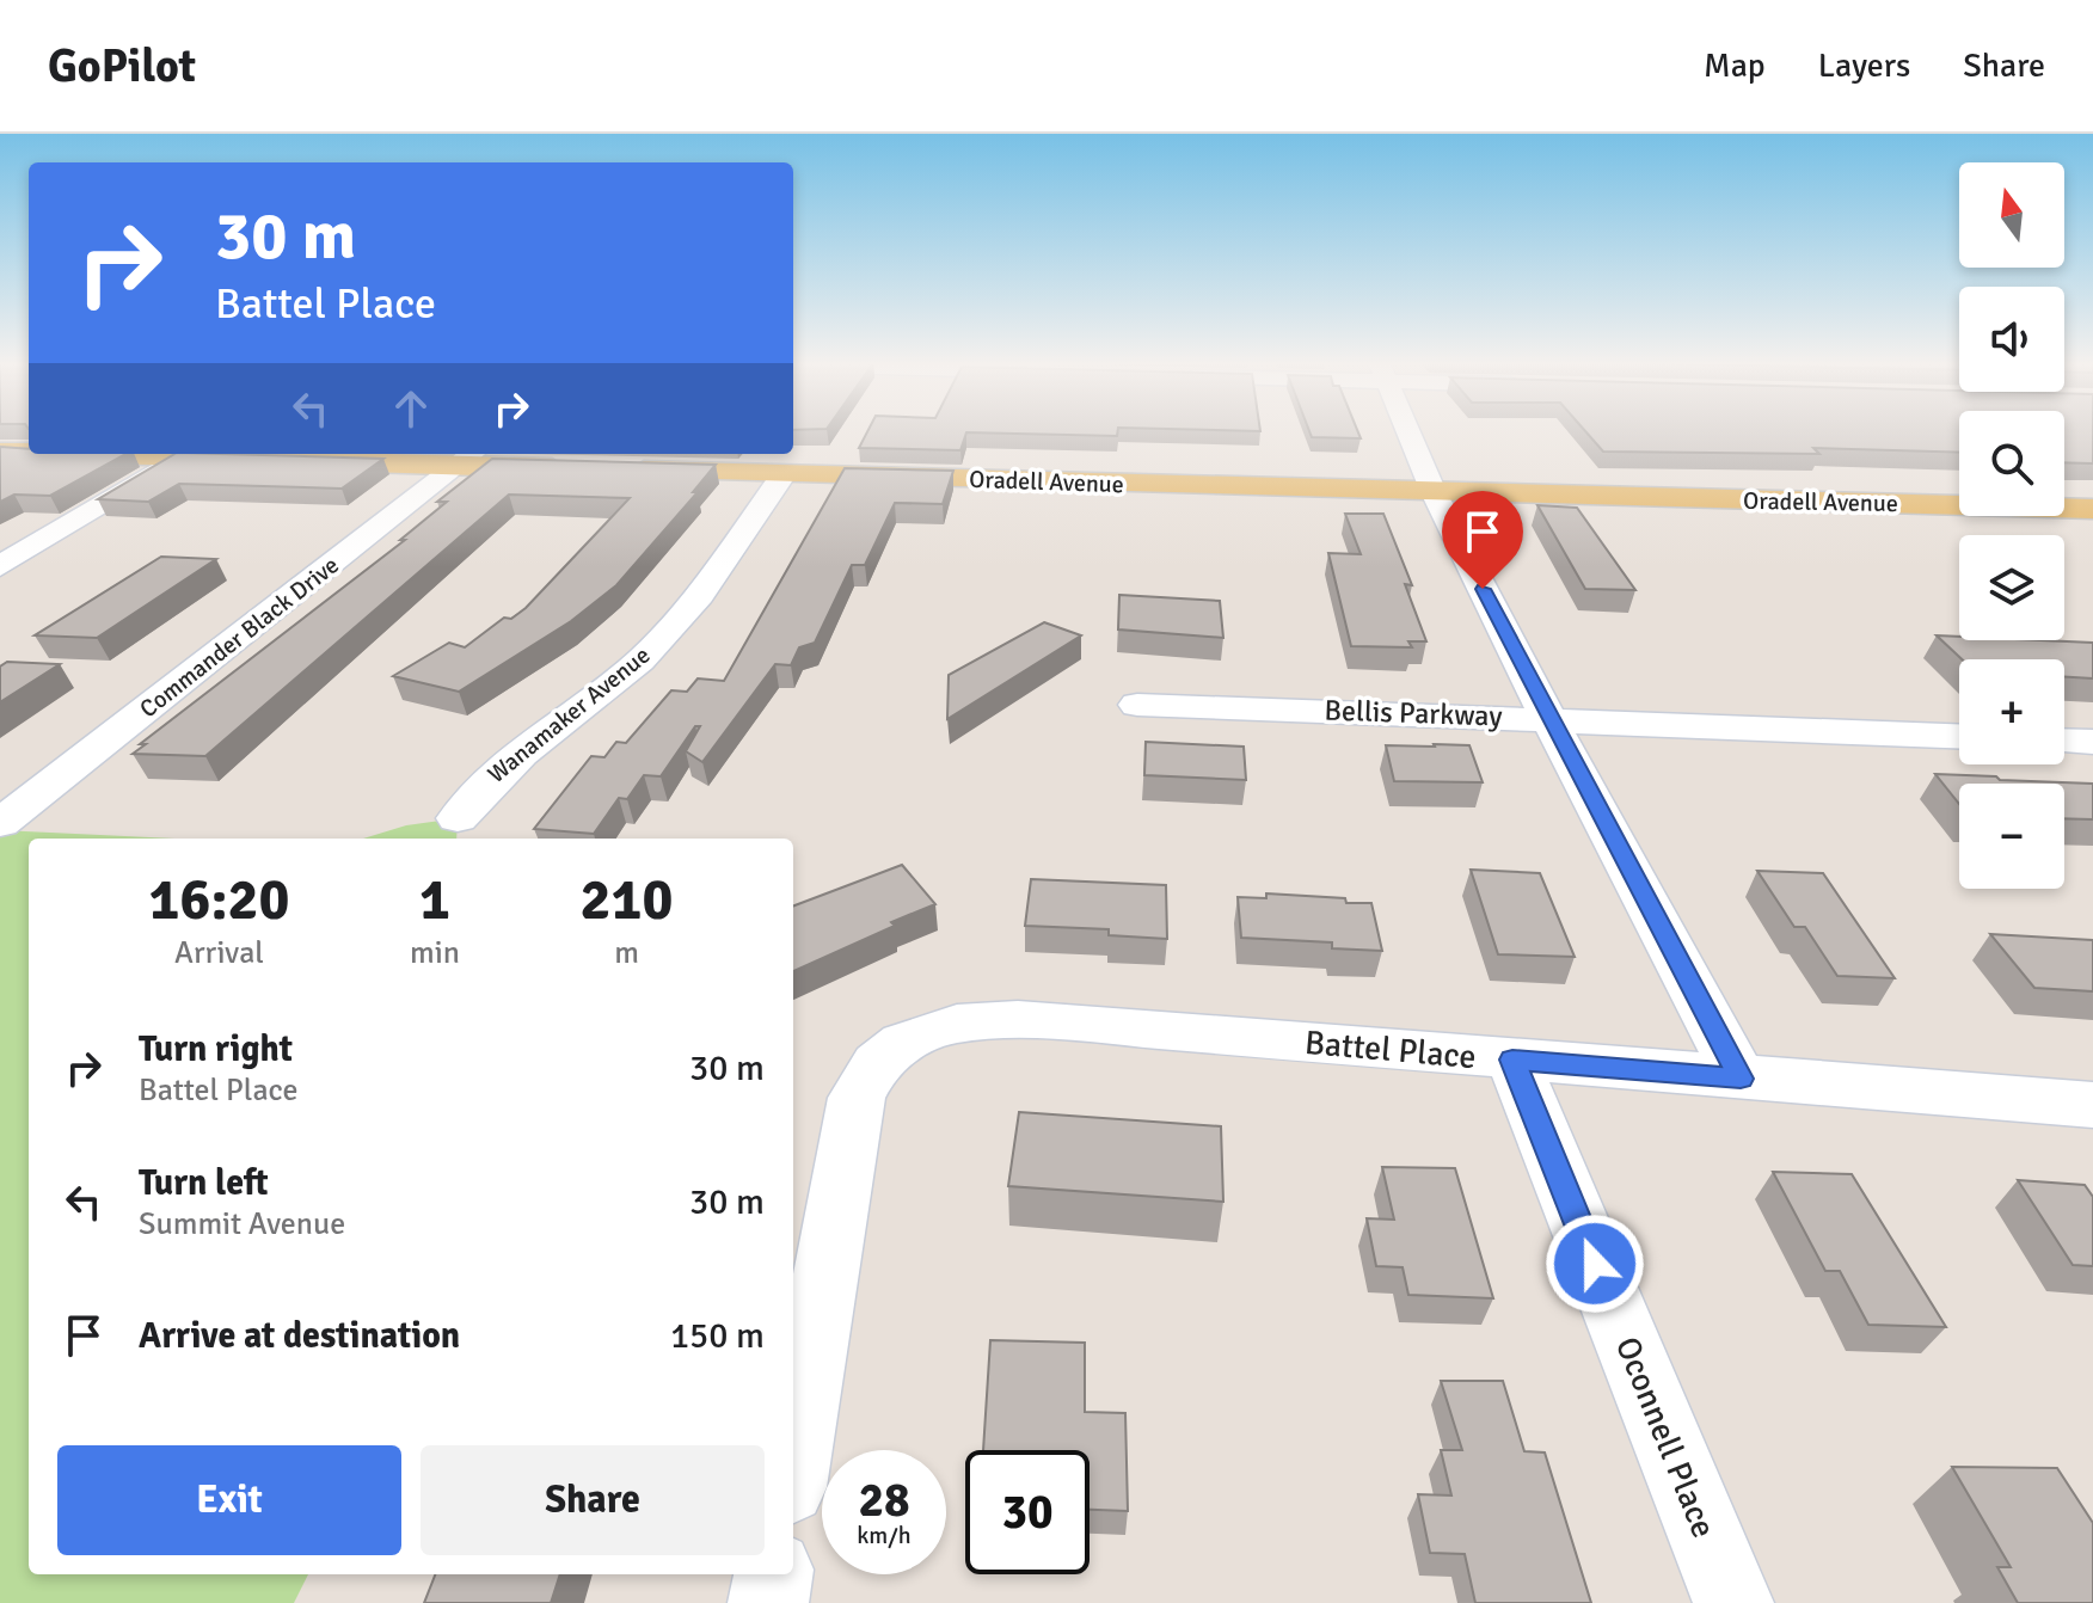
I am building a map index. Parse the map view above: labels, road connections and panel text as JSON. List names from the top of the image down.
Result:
{
  "streets": {
    "main road": ["Oradell Avenue"],
    "street": [
      "Commander Black Drive",
      "Bellis Parkway",
      "Wanamaker Avenue",
      "Battel Place",
      "Oconnell Place"
    ]
  },
  "crossings": [
    ["Oradell Avenue", "Wanamaker Avenue"],
    ["Battel Place", "Oconnell Place"]
  ],
  "north": "top",
  "page": {
    "header": "GoPilot",
    "nav": ["Map", "Layers", "Share"],
    "map_buttons": ["+", "−"],
    "turn": ["30 m", "Battel Place"],
    "eta": [
      "16:20",
      "Arrival",
      "1",
      "min",
      "210",
      "m"
    ],
    "list": [
      {
        "name": "Turn right",
        "note": "Battel Place",
        "value": "30 m"
      },
      {
        "name": "Turn left",
        "note": "Summit Avenue",
        "value": "30 m"
      },
      {
        "name": "Arrive at destination",
        "value": "150 m"
      }
    ],
    "buttons": ["Exit", "Share"],
    "speed": "28 km/h",
    "limit": "30"
  }
}
